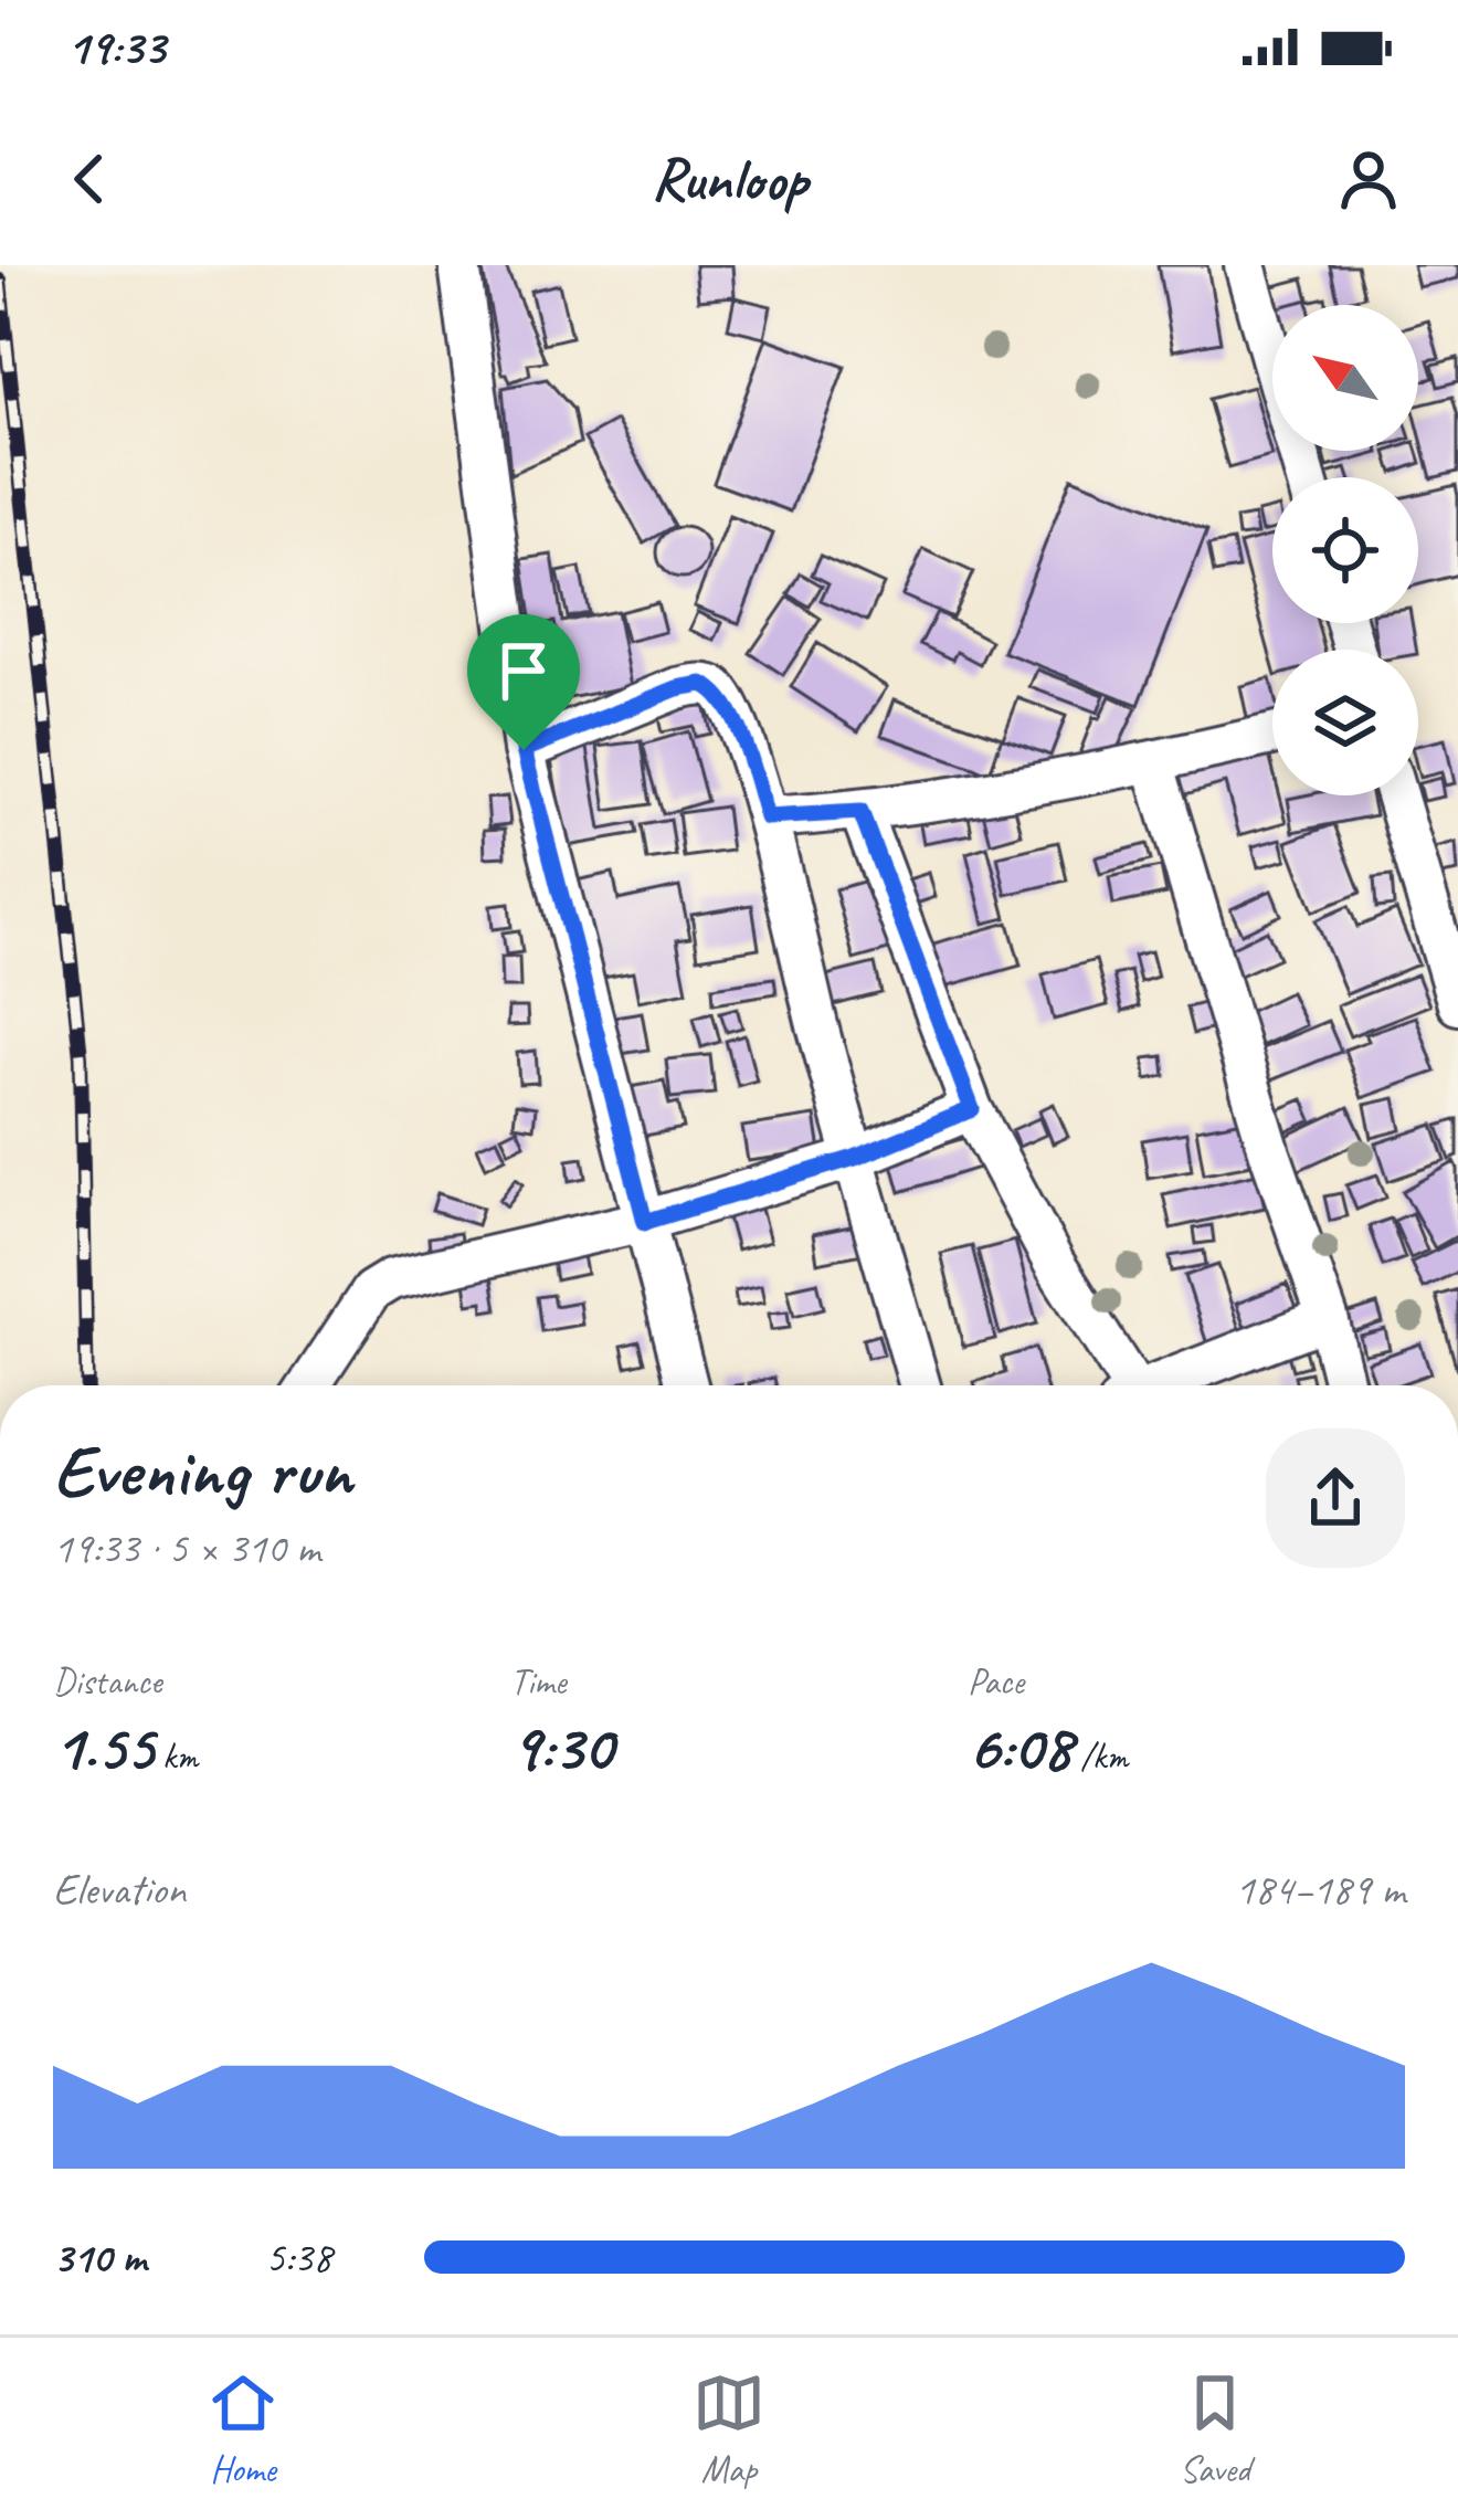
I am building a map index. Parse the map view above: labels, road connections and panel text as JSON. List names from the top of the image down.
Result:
{
  "north": "top left",
  "page": {
    "status": "19:33",
    "header": "Runloop",
    "heading": ["Evening run", "19:33 · 5 × 310 m"],
    "stats": [
      ["Distance", "1.55 km"],
      ["Time", "9:30"],
      ["Pace", "6:08 /km"]
    ],
    "chart": ["Elevation", "184–189 m"],
    "list": [
      {
        "name": "310 m",
        "note": "5:38"
      }
    ],
    "tabs": ["Home", "Map", "Saved"]
  }
}
